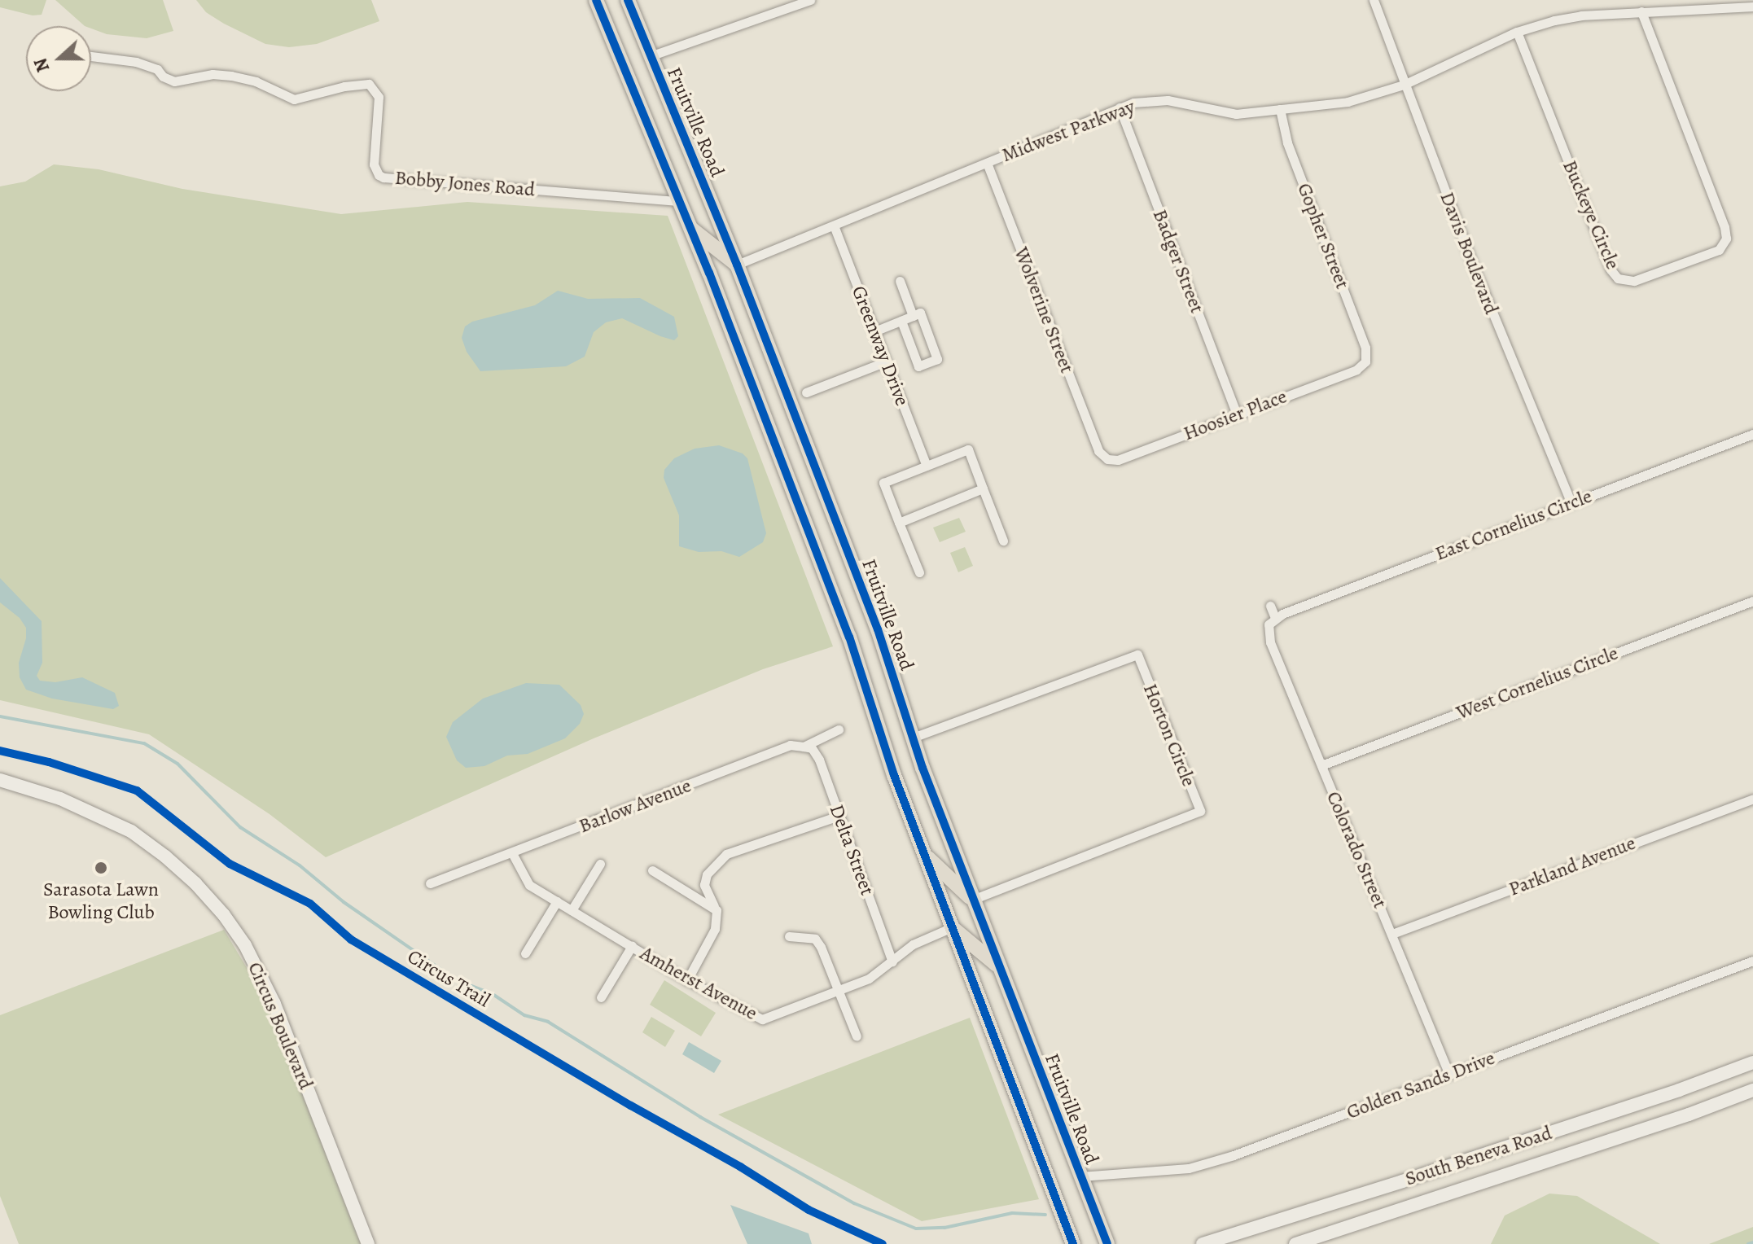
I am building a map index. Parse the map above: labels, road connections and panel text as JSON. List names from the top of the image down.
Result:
{
  "streets": {
    "main road": ["Fruitville Road", "Circus Boulevard", "South Beneva Road"],
    "street": [
      "Midwest Parkway",
      "Bobby Jones Road",
      "Buckeye Circle",
      "Gopher Street",
      "Davis Boulevard",
      "Badger Street",
      "Wolverine Street",
      "Greenway Drive",
      "Hoosier Place",
      "East Cornelius Circle",
      "West Cornelius Circle",
      "Horton Circle",
      "Barlow Avenue",
      "Delta Street",
      "Colorado Street",
      "Parkland Avenue",
      "Amherst Avenue",
      "Golden Sands Drive"
    ],
    "cycle path": ["Circus Trail"]
  },
  "crossings": [
    ["Fruitville Road", "Midwest Parkway"],
    ["Fruitville Road", "Horton Circle"],
    ["Fruitville Road", "Golden Sands Drive"],
    ["Midwest Parkway", "Buckeye Circle"],
    ["Midwest Parkway", "Gopher Street"],
    ["Midwest Parkway", "Davis Boulevard"],
    ["Midwest Parkway", "Badger Street"],
    ["Midwest Parkway", "Wolverine Street"],
    ["Midwest Parkway", "Greenway Drive"],
    ["Gopher Street", "Hoosier Place"],
    ["Davis Boulevard", "East Cornelius Circle"],
    ["Badger Street", "Hoosier Place"],
    ["Wolverine Street", "Hoosier Place"],
    ["East Cornelius Circle", "Colorado Street"],
    ["West Cornelius Circle", "Colorado Street"],
    ["Barlow Avenue", "Delta Street"],
    ["Barlow Avenue", "Amherst Avenue"],
    ["Delta Street", "Amherst Avenue"],
    ["Colorado Street", "Parkland Avenue"],
    ["Colorado Street", "Golden Sands Drive"]
  ],
  "places": ["Sarasota Lawn Bowling Club"],
  "north": "left"
}
